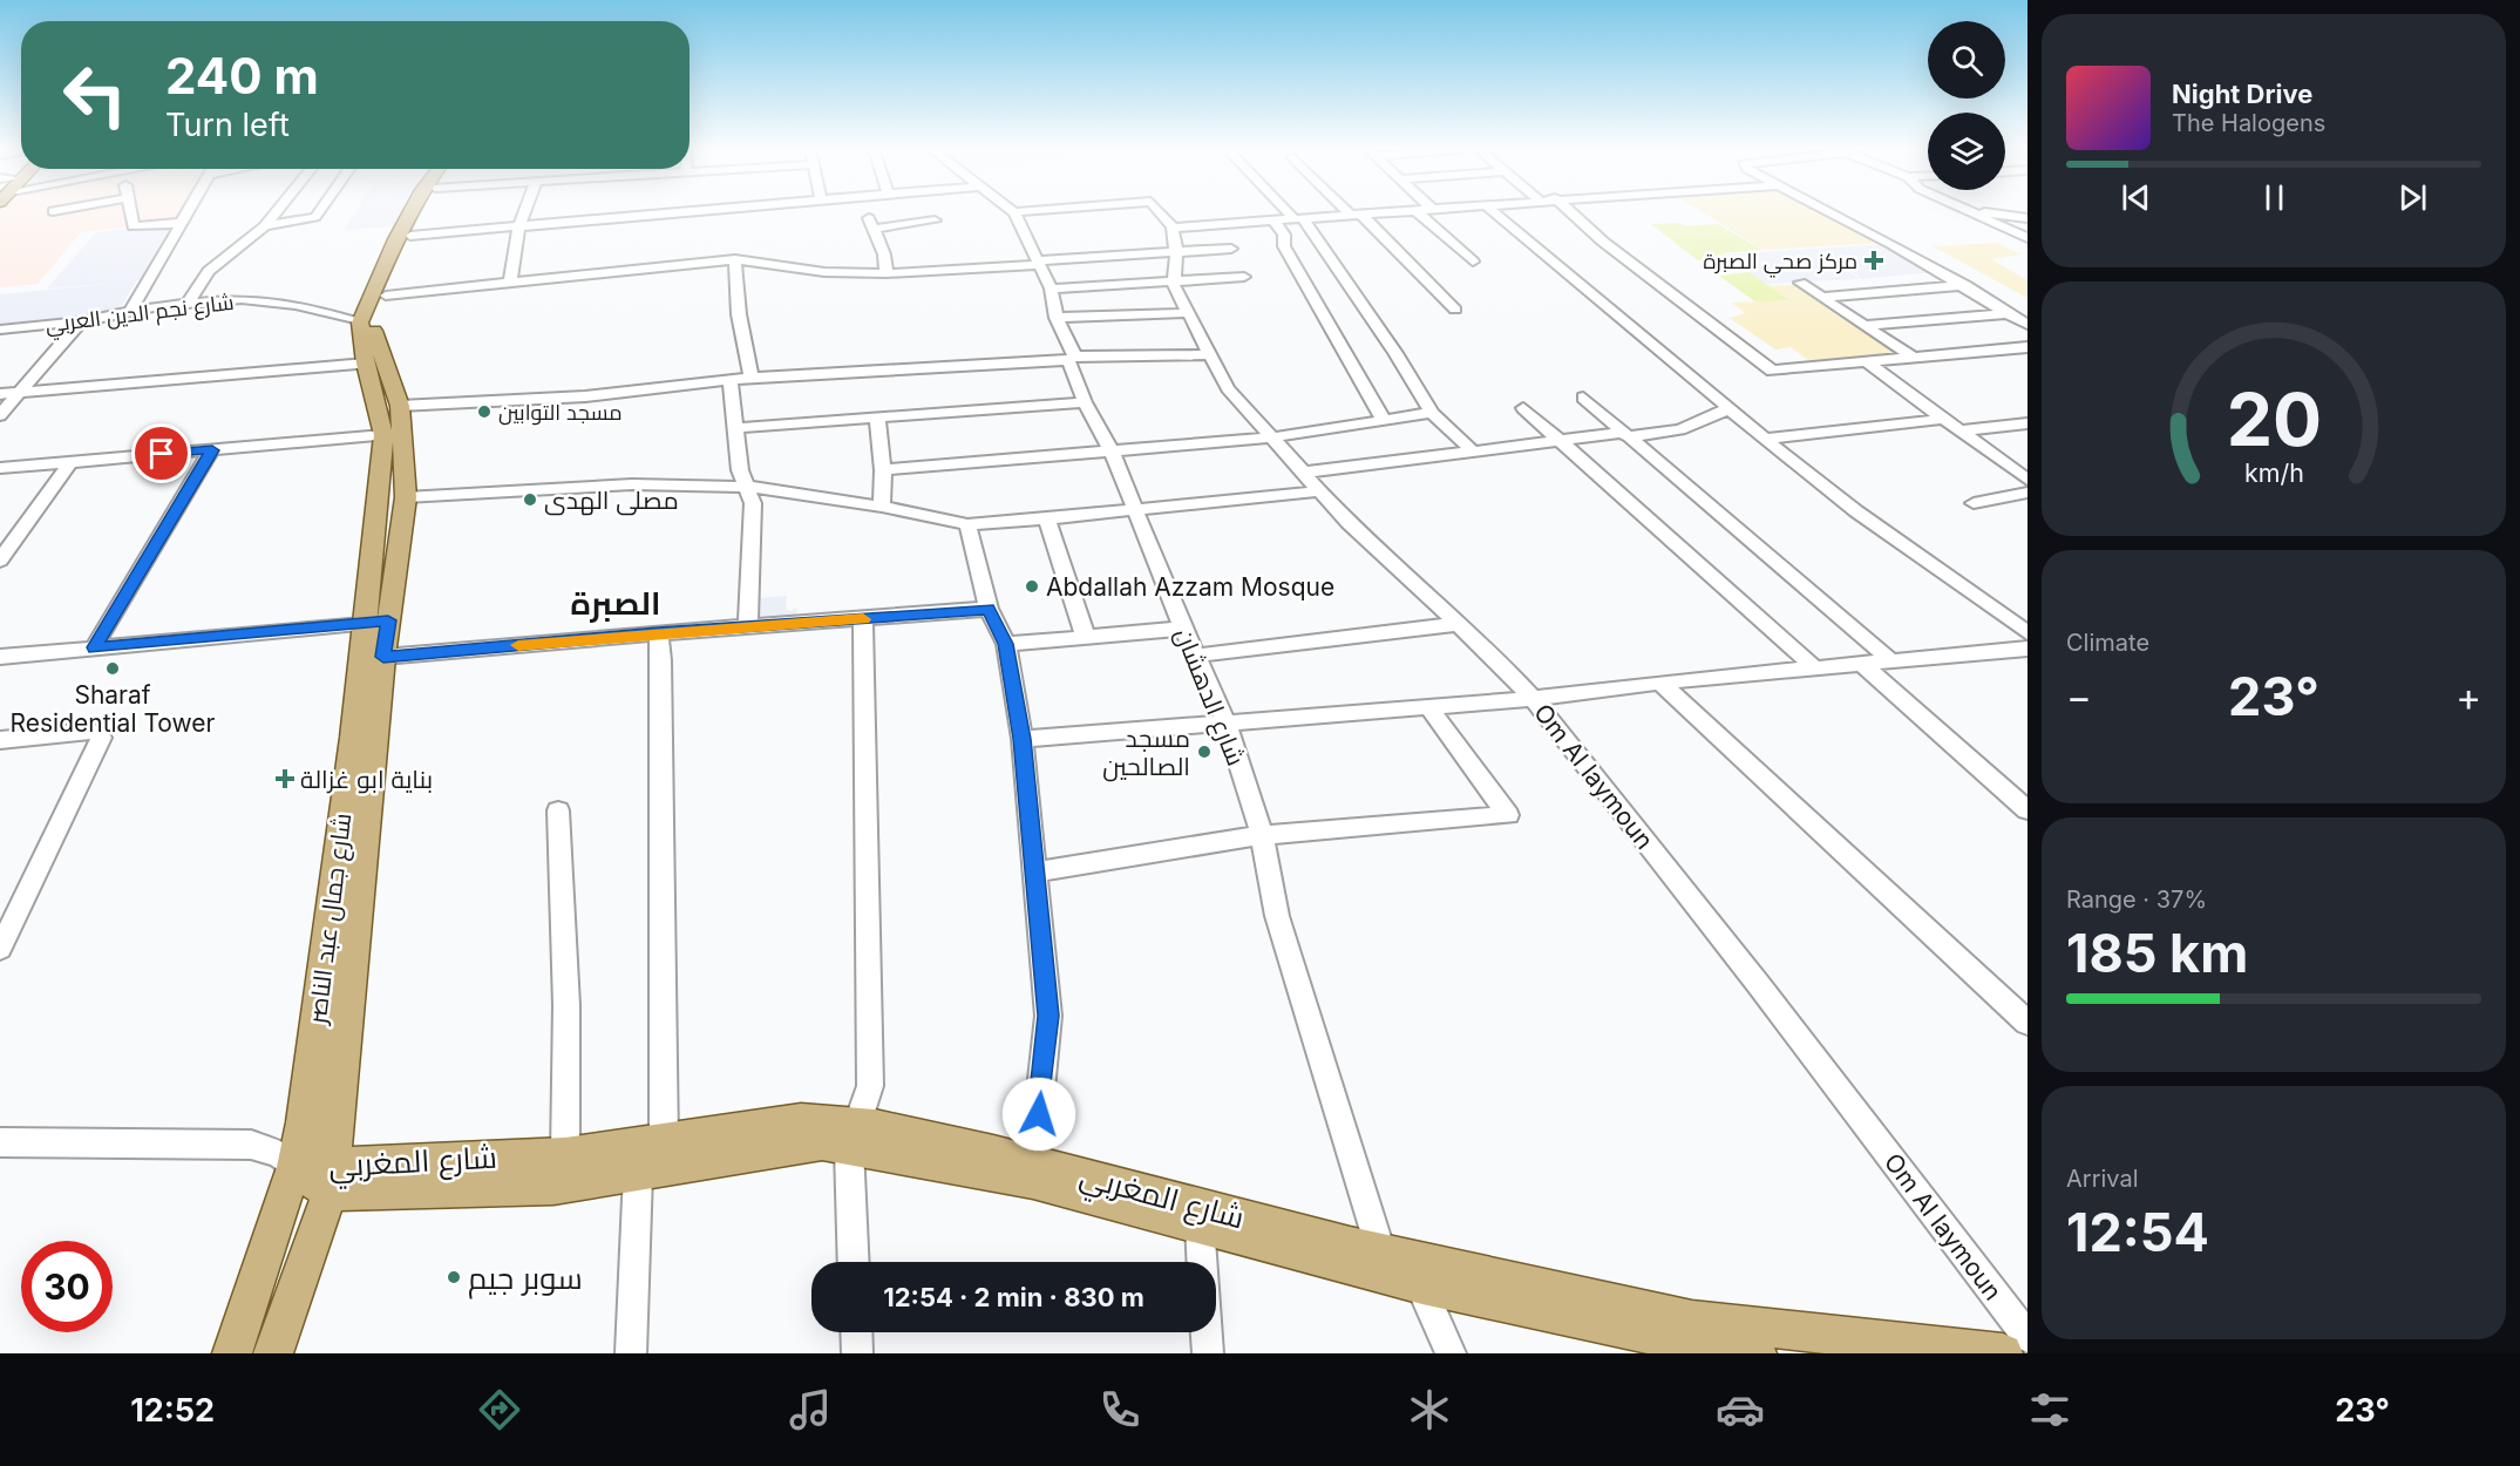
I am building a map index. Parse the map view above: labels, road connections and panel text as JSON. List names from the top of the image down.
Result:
{
  "streets": {
    "main road": ["شارع جمال عبد الناصر", "شارع المغربي"],
    "street": ["شارع نجم الدين العربي", "شارع الدهشان", "Om Al laymoun"]
  },
  "crossings": [
    ["شارع نجم الدين العربي", "شارع جمال عبد الناصر"],
    ["شارع الدهشان", "شارع المغربي"],
    ["شارع جمال عبد الناصر", "شارع المغربي"]
  ],
  "districts": ["الصبرة"],
  "places": {
    "health": ["مركز صحي الصبرة", "بناية ابو غزالة"],
    "other": [
      "مسجد التوابين",
      "مصلى الهدى",
      "Abdallah Azzam Mosque",
      "Sharaf Residential Tower",
      "مسجد الصالحين",
      "سوبر جيم"
    ]
  },
  "page": {
    "turn": ["240 m", "Turn left"],
    "song": ["Night Drive", "The Halogens"],
    "tile": [
      "Climate",
      ["Range · 37%", "185 km"],
      ["Arrival", "12:54"]
    ],
    "heat": ["−", "23°", "+"],
    "limit": "30",
    "trip": "12:54 · 2 min · 830 m",
    "tabs": ["12:52", "23°"],
    "gauge": ["20", "km/h"]
  }
}
